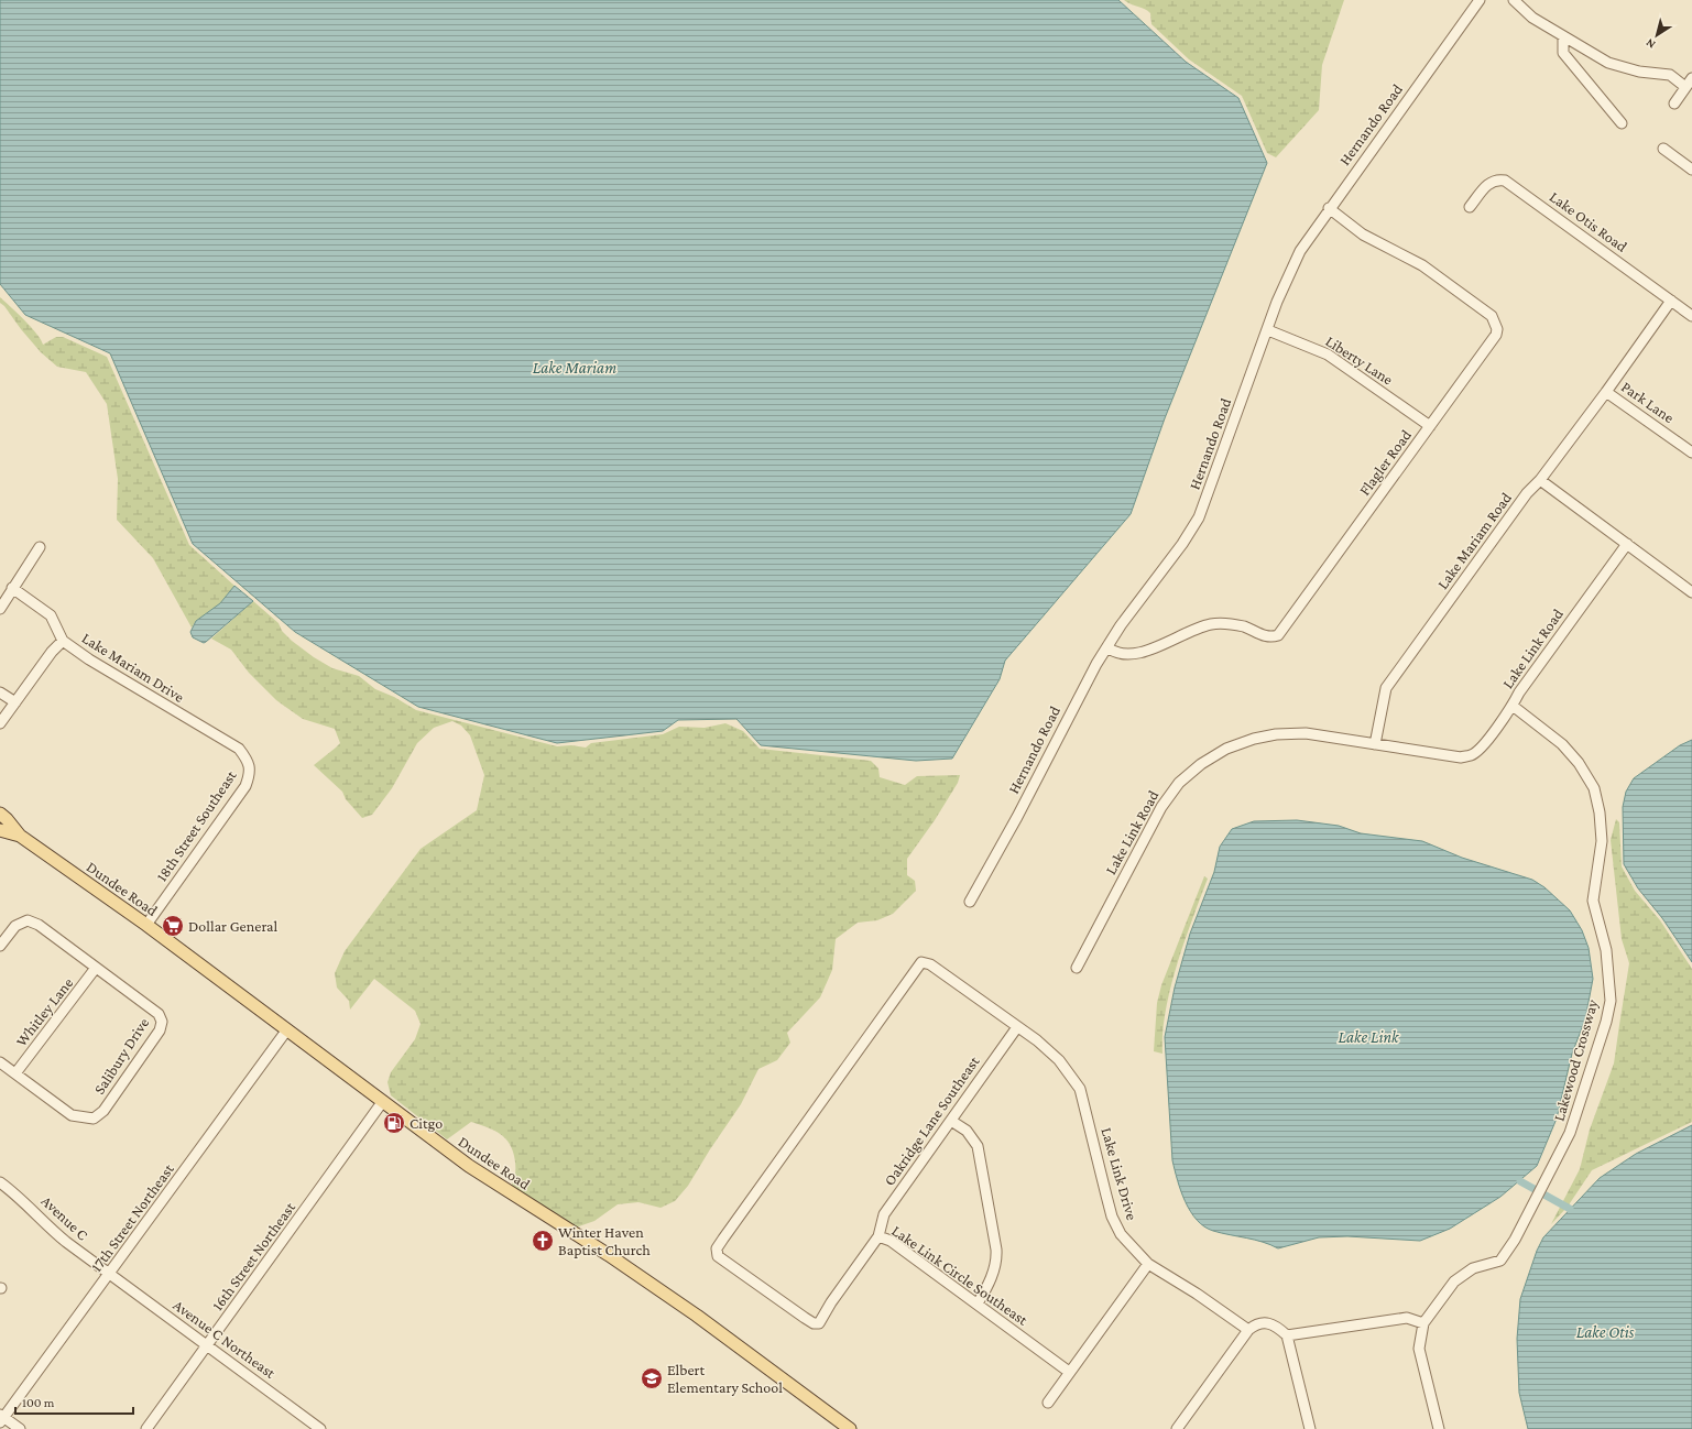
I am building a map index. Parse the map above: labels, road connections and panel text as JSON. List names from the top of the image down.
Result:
{
  "streets": {
    "main road": ["Dundee Road"],
    "street": [
      "Hernando Road",
      "Lake Otis Road",
      "Liberty Lane",
      "Park Lane",
      "Flagler Road",
      "Lake Mariam Road",
      "Lake Link Road",
      "Lake Mariam Drive",
      "18th Street Southeast",
      "Whitley Lane",
      "Salibury Drive",
      "Lakewood Crossway",
      "Oakridge Lane Southeast",
      "Lake Link Drive",
      "Avenue C",
      "17th Street Northeast",
      "16th Street Northeast",
      "Lake Link Circle Southeast",
      "Avenue C Northeast"
    ]
  },
  "crossings": [
    ["Hernando Road", "Liberty Lane"],
    ["Hernando Road", "Flagler Road"],
    ["Lake Otis Road", "Lake Mariam Road"],
    ["Liberty Lane", "Flagler Road"],
    ["Park Lane", "Lake Mariam Road"],
    ["Lake Mariam Road", "Lake Link Road"],
    ["Lake Link Road", "Lakewood Crossway"],
    ["Lake Mariam Drive", "18th Street Southeast"],
    ["18th Street Southeast", "Dundee Road"],
    ["Dundee Road", "17th Street Northeast"],
    ["Dundee Road", "16th Street Northeast"],
    ["Whitley Lane", "Salibury Drive"],
    ["Oakridge Lane Southeast", "Lake Link Drive"],
    ["Oakridge Lane Southeast", "Lake Link Circle Southeast"],
    ["Lake Link Drive", "Lake Link Circle Southeast"],
    ["Avenue C", "17th Street Northeast"],
    ["Avenue C", "Avenue C Northeast"],
    ["17th Street Northeast", "Avenue C Northeast"],
    ["16th Street Northeast", "Avenue C Northeast"]
  ],
  "water": ["Lake Mariam", "Lake Link", "Lake Otis"],
  "places": {
    "supermarket": ["Dollar General"],
    "fuel station": ["Citgo"],
    "church": ["Winter Haven Baptist Church"],
    "school or university": ["Elbert Elementary School"]
  },
  "scale_bar": "100 m",
  "north": "bottom left"
}
